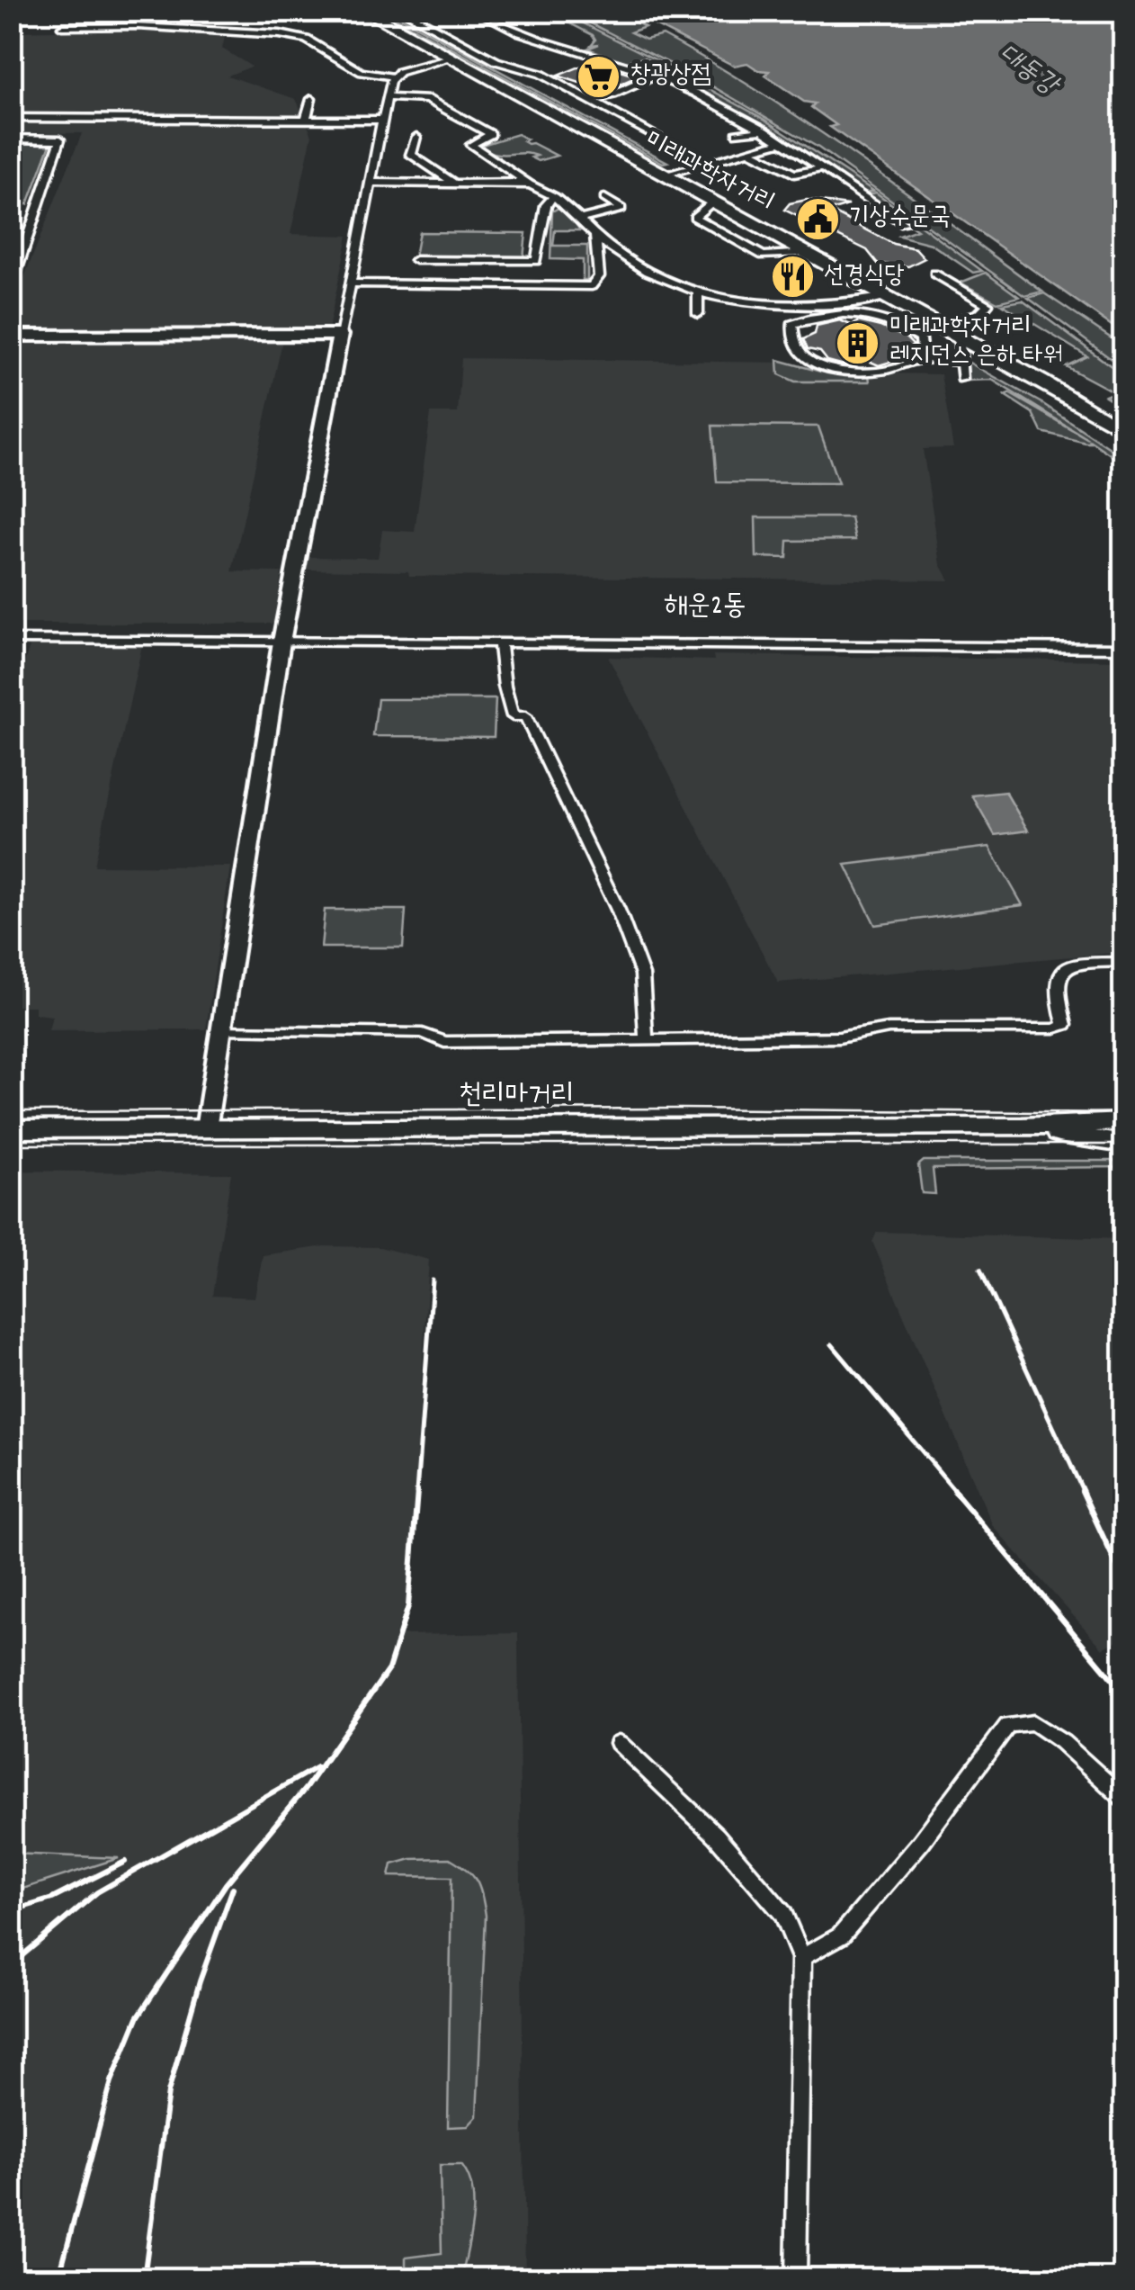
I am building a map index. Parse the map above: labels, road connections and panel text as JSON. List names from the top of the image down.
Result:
{
  "streets": {
    "highway": ["천리마거리"],
    "main road": ["미래과학자거리"]
  },
  "districts": ["해운2동"],
  "water": ["대동강"],
  "places": {
    "supermarket": ["창광상점"],
    "public building": ["기상수문국"],
    "restaurant": ["선경식당"],
    "building": ["미래과학자거리 레지던스 은하 타워"]
  }
}
